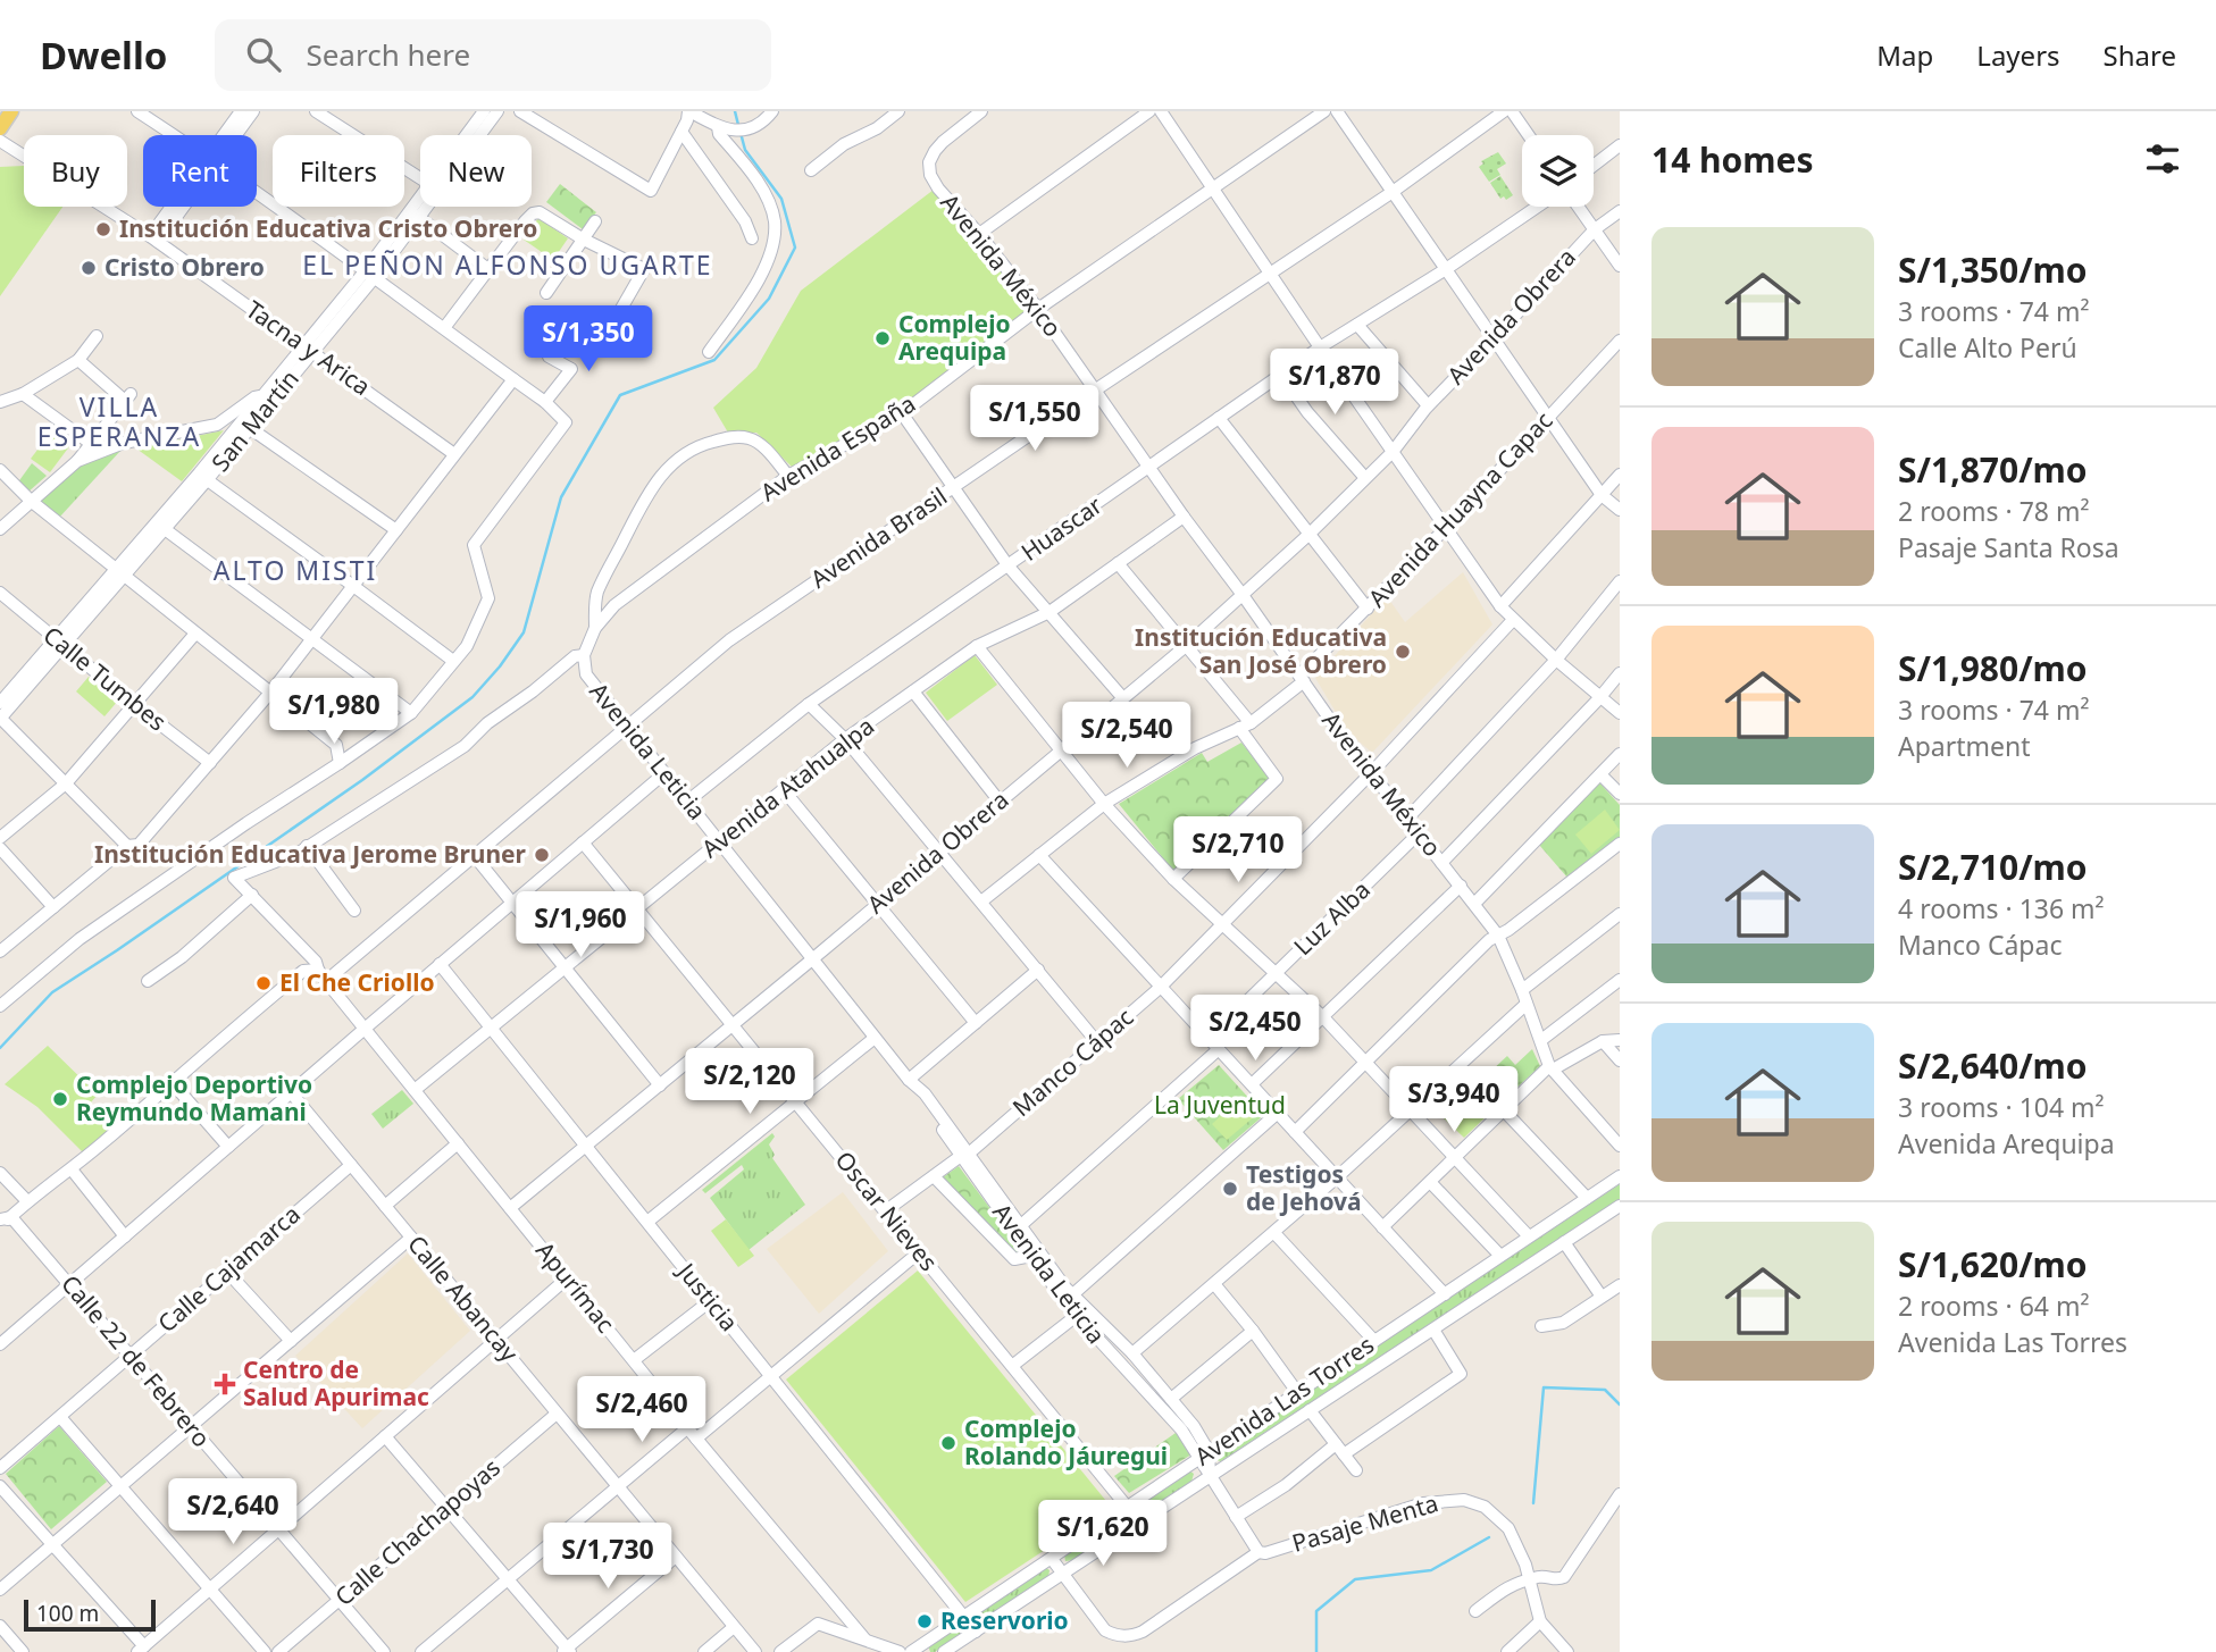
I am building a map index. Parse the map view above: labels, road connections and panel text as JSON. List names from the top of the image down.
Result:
{
  "streets": {
    "street": [
      "Avenida México",
      "Avenida Obrera",
      "Tacna y Arica",
      "San Martín",
      "Avenida España",
      "Avenida Huayna Capac",
      "Huascar",
      "Avenida Brasil",
      "Calle Tumbes",
      "Avenida Leticia",
      "Avenida Atahualpa",
      "Luz Alba",
      "Manco Cápac",
      "Oscar Nieves",
      "Calle Cajamarca",
      "Apurímac",
      "Justicia",
      "Calle Abancay",
      "Calle 22 de Febrero",
      "Avenida Las Torres",
      "Pasaje Menta",
      "Calle Chachapoyas"
    ]
  },
  "crossings": [
    ["Avenida México", "Avenida Obrera"],
    ["Avenida México", "Avenida España"],
    ["Avenida México", "Avenida Huayna Capac"],
    ["Avenida México", "Huascar"],
    ["Avenida México", "Avenida Brasil"],
    ["Avenida México", "Avenida Atahualpa"],
    ["Avenida México", "Luz Alba"],
    ["Avenida México", "Manco Cápac"],
    ["Avenida Obrera", "Avenida Leticia"],
    ["Avenida Obrera", "Oscar Nieves"],
    ["Avenida Obrera", "Apurímac"],
    ["Avenida Obrera", "Justicia"],
    ["Tacna y Arica", "San Martín"],
    ["San Martín", "Calle Tumbes"],
    ["Avenida España", "Avenida Leticia"],
    ["Huascar", "Avenida Leticia"],
    ["Avenida Brasil", "Avenida Leticia"],
    ["Avenida Brasil", "Apurímac"],
    ["Avenida Leticia", "Avenida Atahualpa"],
    ["Avenida Leticia", "Manco Cápac"],
    ["Avenida Leticia", "Avenida Las Torres"],
    ["Avenida Atahualpa", "Oscar Nieves"],
    ["Avenida Atahualpa", "Apurímac"],
    ["Avenida Atahualpa", "Justicia"],
    ["Manco Cápac", "Oscar Nieves"],
    ["Oscar Nieves", "Avenida Las Torres"],
    ["Calle Cajamarca", "Calle Abancay"],
    ["Calle Cajamarca", "Calle 22 de Febrero"],
    ["Justicia", "Avenida Las Torres"],
    ["Calle Abancay", "Calle Chachapoyas"],
    ["Calle 22 de Febrero", "Calle Chachapoyas"],
    ["Avenida Las Torres", "Pasaje Menta"]
  ],
  "districts": ["EL PEÑON ALFONSO UGARTE", "VILLA ESPERANZA", "ALTO MISTI"],
  "parks": ["La Juventud"],
  "places": {
    "other": [
      "Institución Educativa Cristo Obrero",
      "Cristo Obrero",
      "Complejo Arequipa",
      "Institución Educativa San José Obrero",
      "Institución Educativa Jerome Bruner",
      "El Che Criollo",
      "Complejo Deportivo Reymundo Mamani",
      "Testigos de Jehová",
      "Complejo Rolando Jáuregui",
      "Reservorio"
    ],
    "health": ["Centro de Salud Apurimac"]
  },
  "scale_bar": "100 m",
  "page": {
    "header": "Dwello",
    "search": "Search here",
    "nav": ["Map", "Layers", "Share"],
    "heading": "14 homes",
    "chip": [
      "Buy",
      "Rent",
      "Filters",
      "New"
    ],
    "list": [
      {
        "name": "S/1,350/mo",
        "note": "3 rooms · 74 m² · Calle Alto Perú"
      },
      {
        "name": "S/1,870/mo",
        "note": "2 rooms · 78 m² · Pasaje Santa Rosa"
      },
      {
        "name": "S/1,980/mo",
        "note": "3 rooms · 74 m² · Apartment"
      },
      {
        "name": "S/2,710/mo",
        "note": "4 rooms · 136 m² · Manco Cápac"
      },
      {
        "name": "S/2,640/mo",
        "note": "3 rooms · 104 m² · Avenida Arequipa"
      },
      {
        "name": "S/1,620/mo",
        "note": "2 rooms · 64 m² · Avenida Las Torres"
      }
    ],
    "price": [
      "S/1,350",
      "S/1,870",
      "S/1,550",
      "S/1,980",
      "S/2,540",
      "S/2,710",
      "S/1,960",
      "S/2,450",
      "S/2,120",
      "S/3,940",
      "S/2,460",
      "S/2,640",
      "S/1,620",
      "S/1,730"
    ],
    "scale": "100 m"
  }
}
